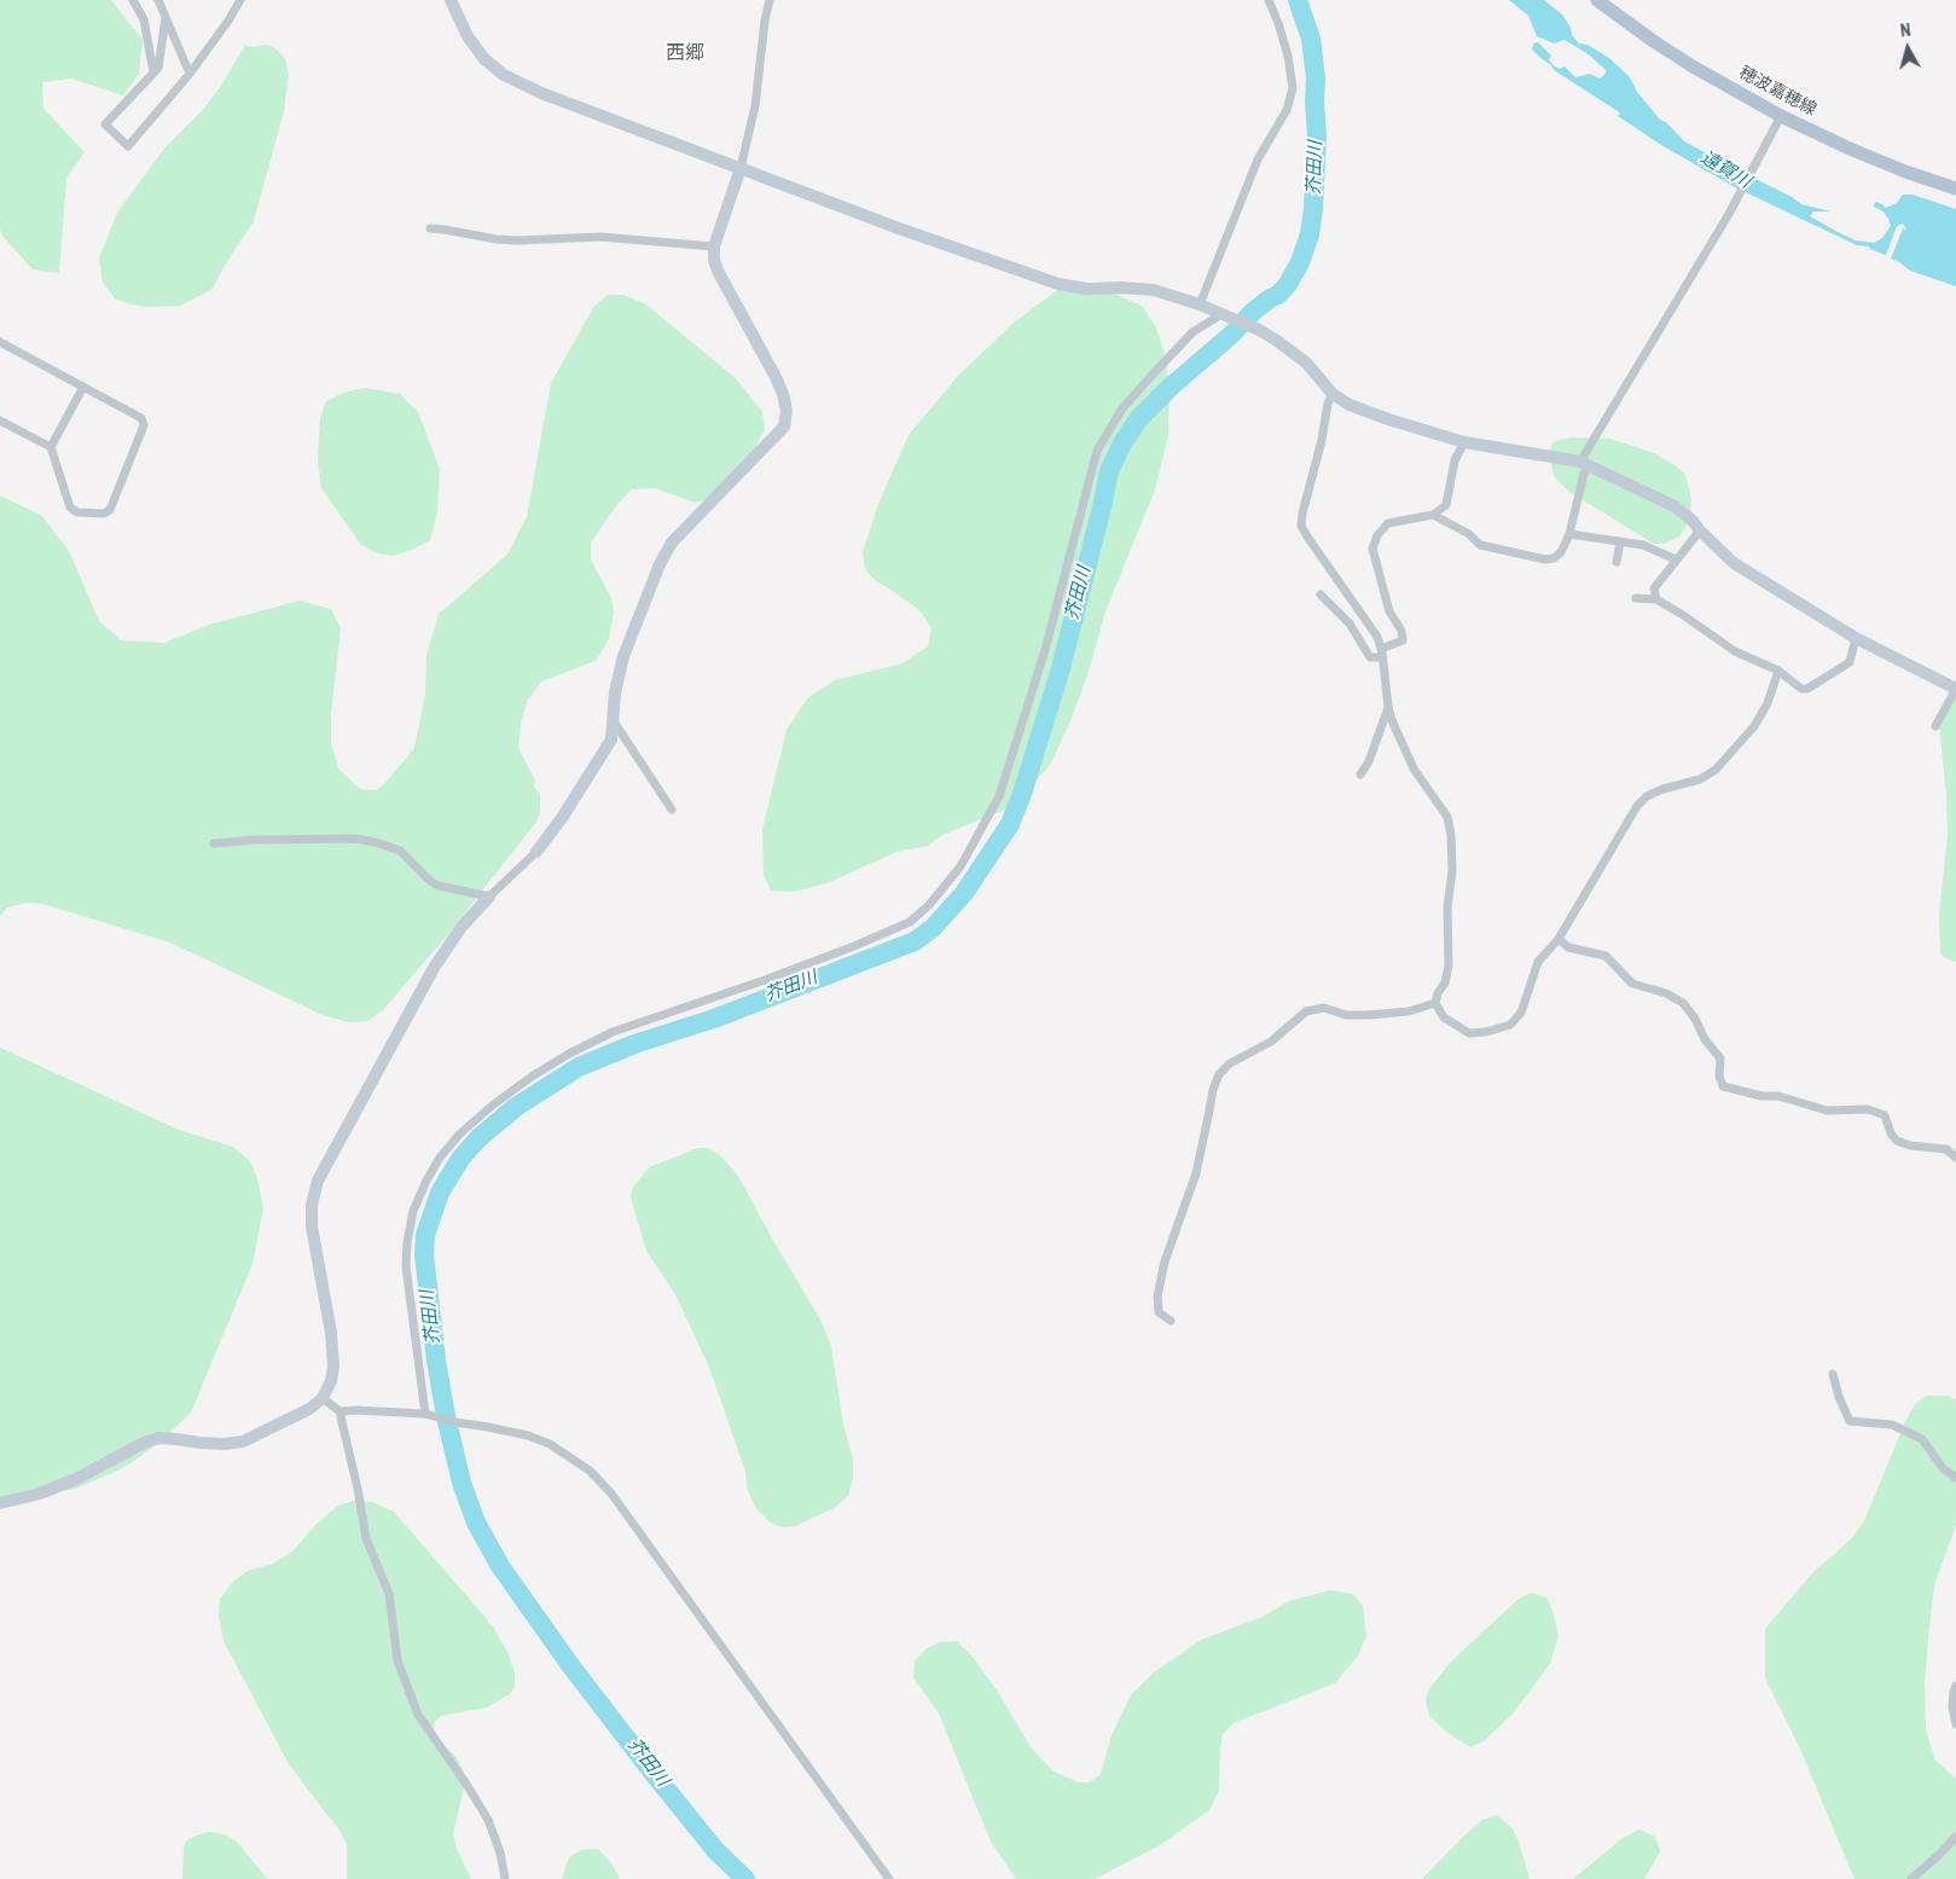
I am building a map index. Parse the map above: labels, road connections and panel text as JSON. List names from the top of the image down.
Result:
{
  "streets": {
    "main road": ["穂波嘉穂線"]
  },
  "districts": ["西郷"],
  "water": ["芥田川", "遠賀川"],
  "north": "top"
}
